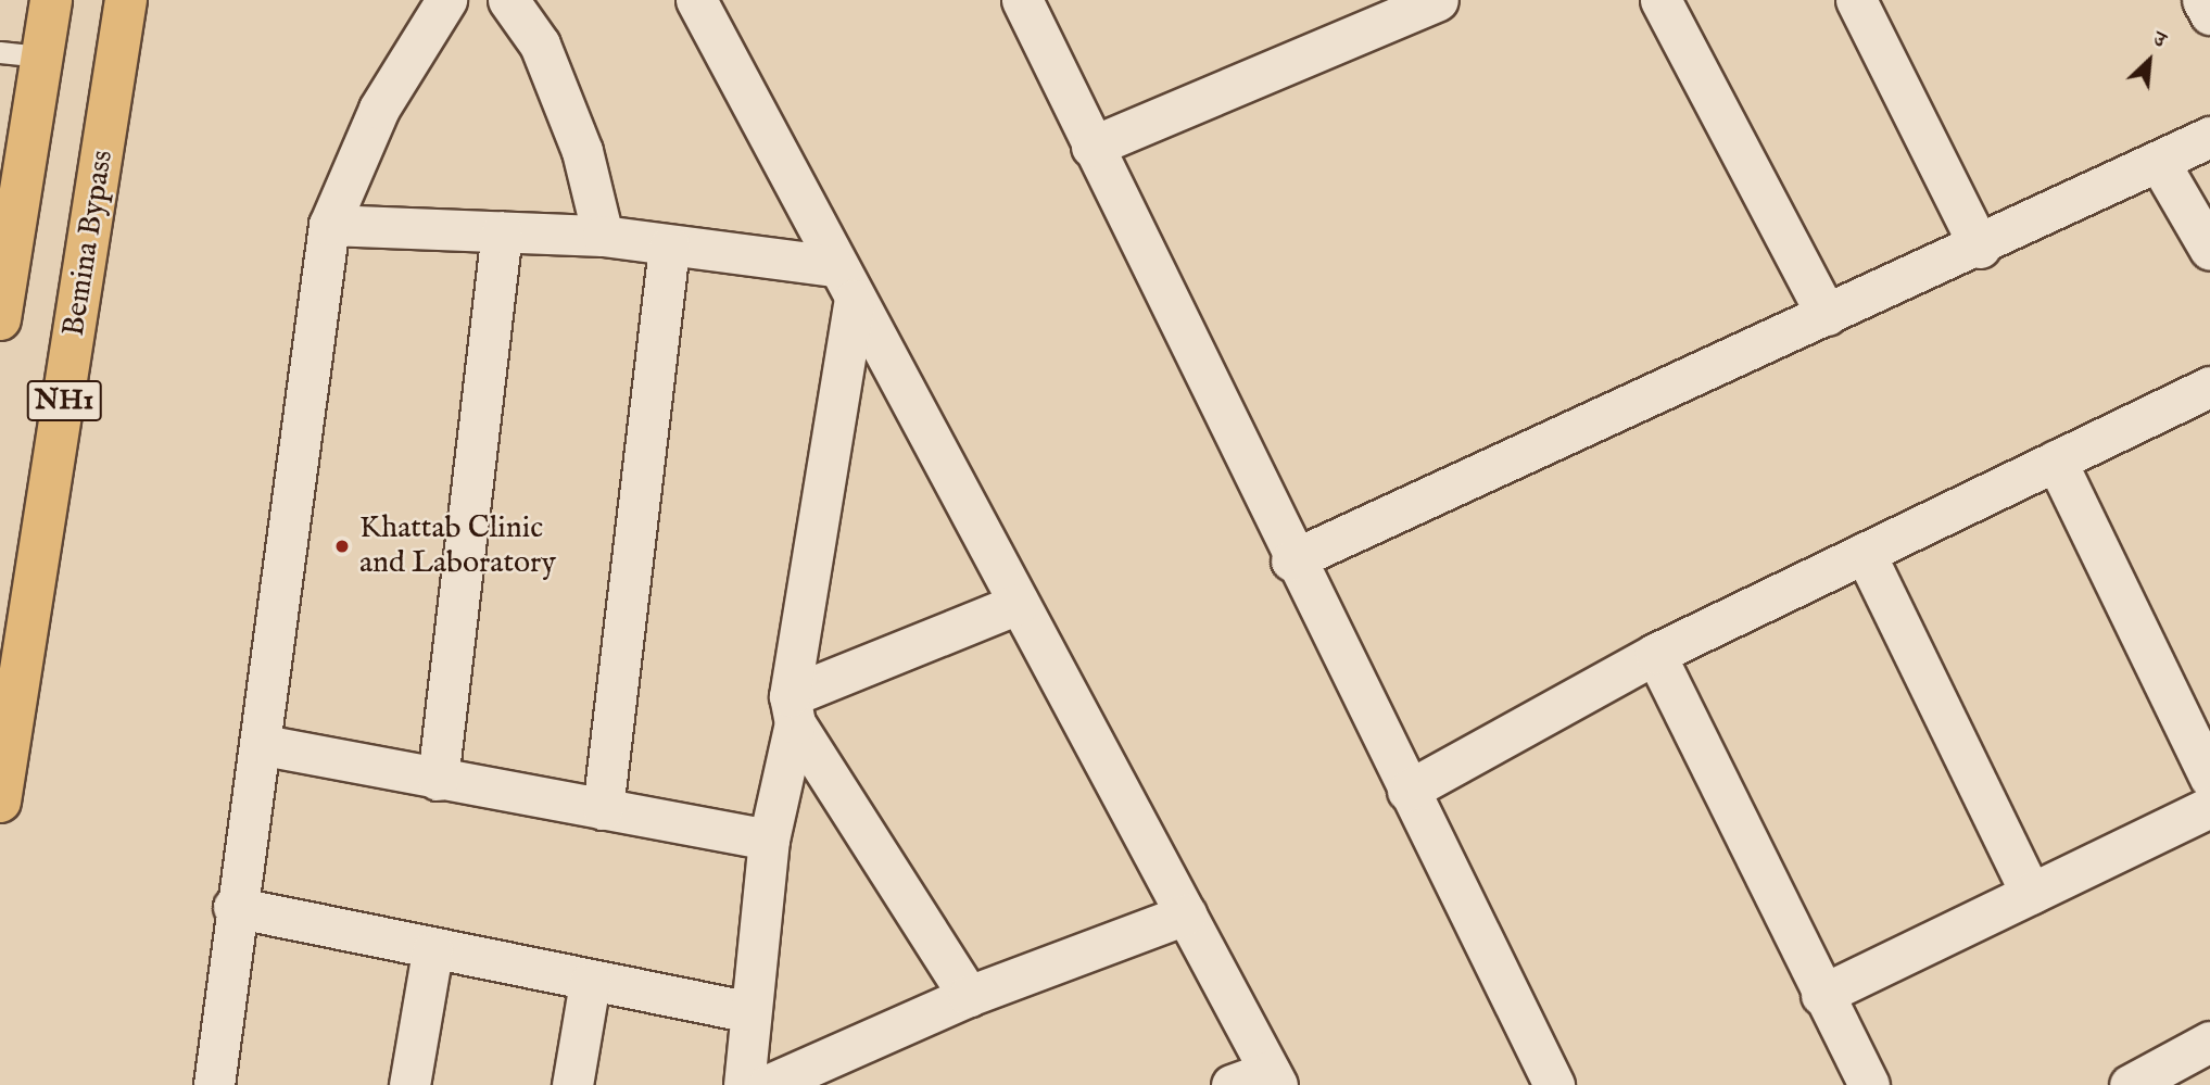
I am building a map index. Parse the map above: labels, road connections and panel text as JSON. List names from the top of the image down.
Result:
{
  "streets": {
    "highway": ["Bemina Bypass", "NH1"]
  },
  "places": ["Khattab Clinic and Laboratory"],
  "north": "top right"
}
